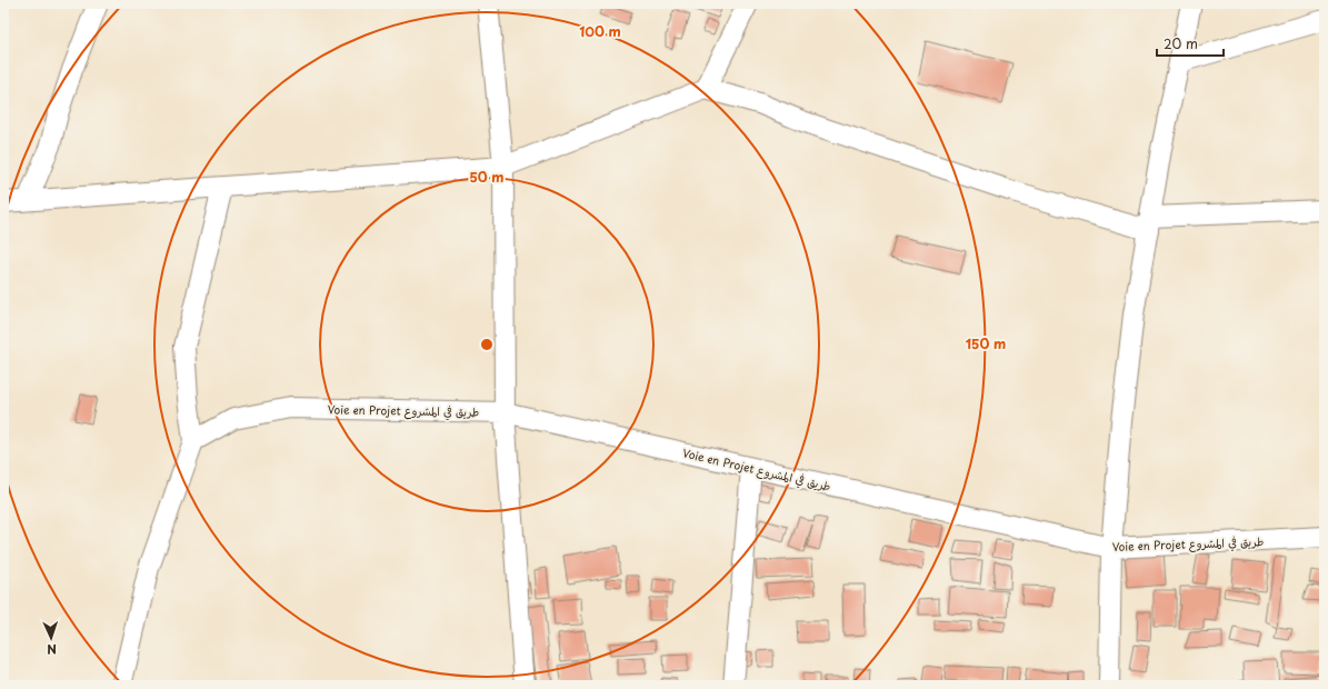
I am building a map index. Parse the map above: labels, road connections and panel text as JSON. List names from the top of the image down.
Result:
{
  "streets": {
    "street": ["Voie en Projet طريق في المشروع"]
  },
  "scale_bar": "20 m",
  "north": "bottom",
  "rings": ["100 m", "50 m", "150 m"]
}
